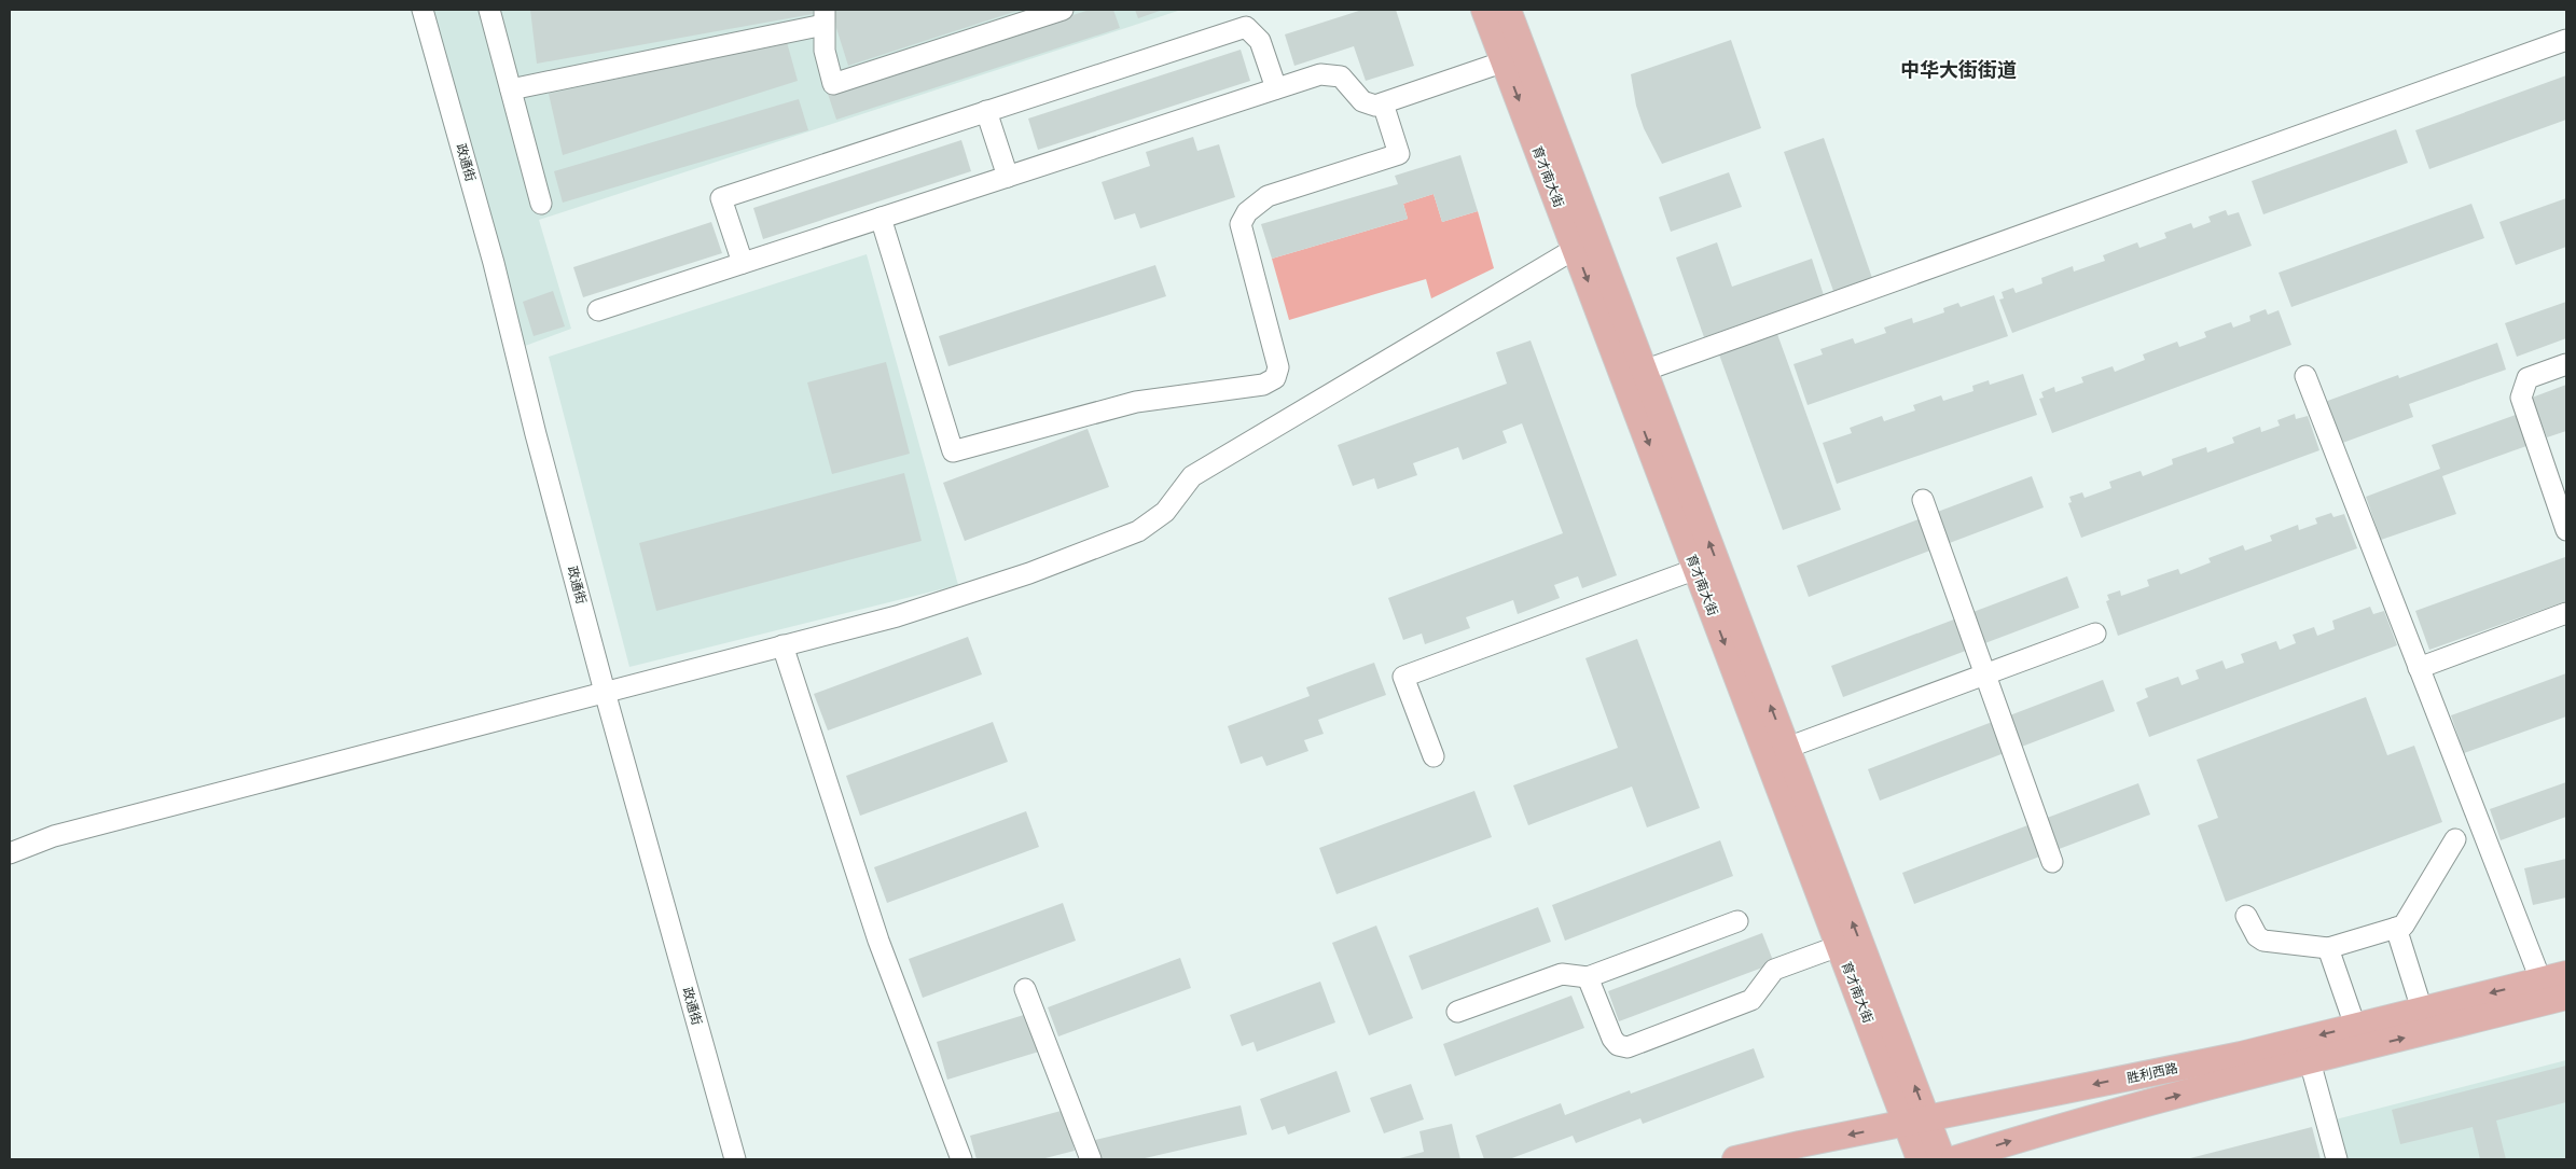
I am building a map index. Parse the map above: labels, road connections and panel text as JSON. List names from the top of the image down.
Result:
{
  "streets": {
    "main road": ["育才南大街", "胜利西路"],
    "street": ["政通街"]
  },
  "crossings": [
    ["育才南大街", "胜利西路"]
  ],
  "districts": ["中华大街街道"]
}
